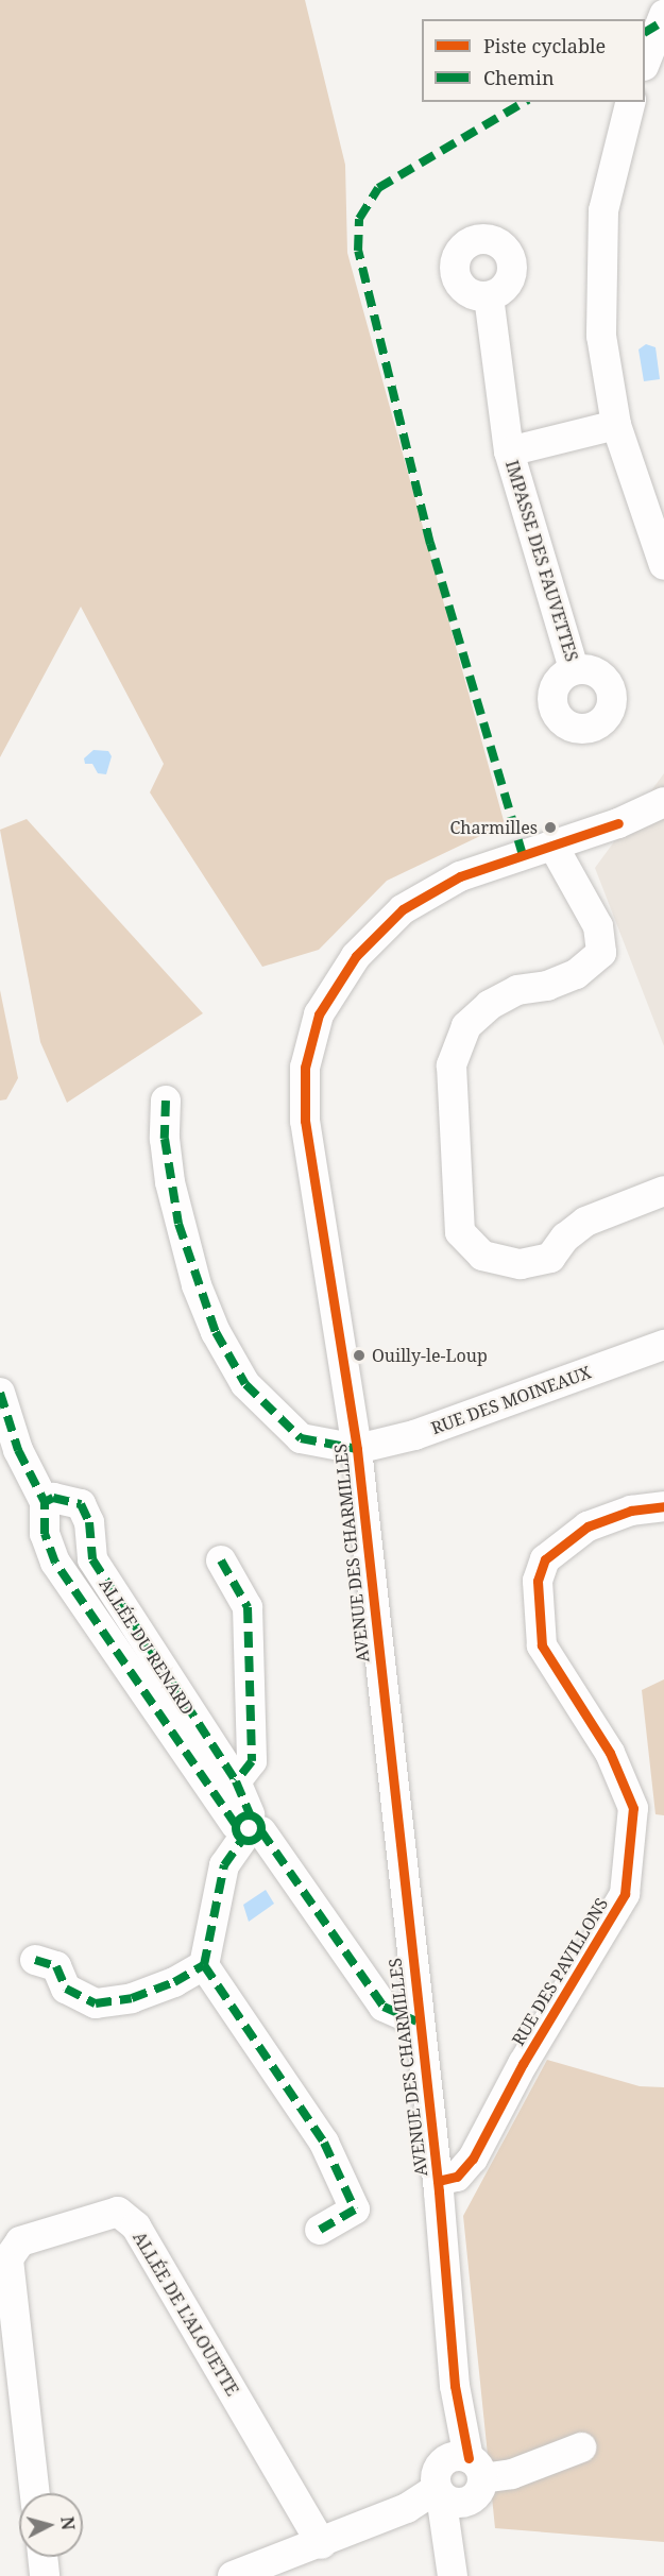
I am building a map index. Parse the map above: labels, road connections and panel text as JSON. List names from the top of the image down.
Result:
{
  "streets": {
    "street": [
      "IMPASSE DES FAUVETTES",
      "RUE DES MOINEAUX",
      "AVENUE DES CHARMILLES",
      "ALLÉE DU RENARD",
      "RUE DES PAVILLONS",
      "ALLÉE DE L'ALOUETTE"
    ]
  },
  "crossings": [
    ["RUE DES MOINEAUX", "AVENUE DES CHARMILLES"],
    ["AVENUE DES CHARMILLES", "ALLÉE DU RENARD"],
    ["AVENUE DES CHARMILLES", "RUE DES PAVILLONS"]
  ],
  "places": ["Charmilles", "Ouilly-le-Loup"],
  "legend": ["Piste cyclable", "Chemin"],
  "north": "right"
}
